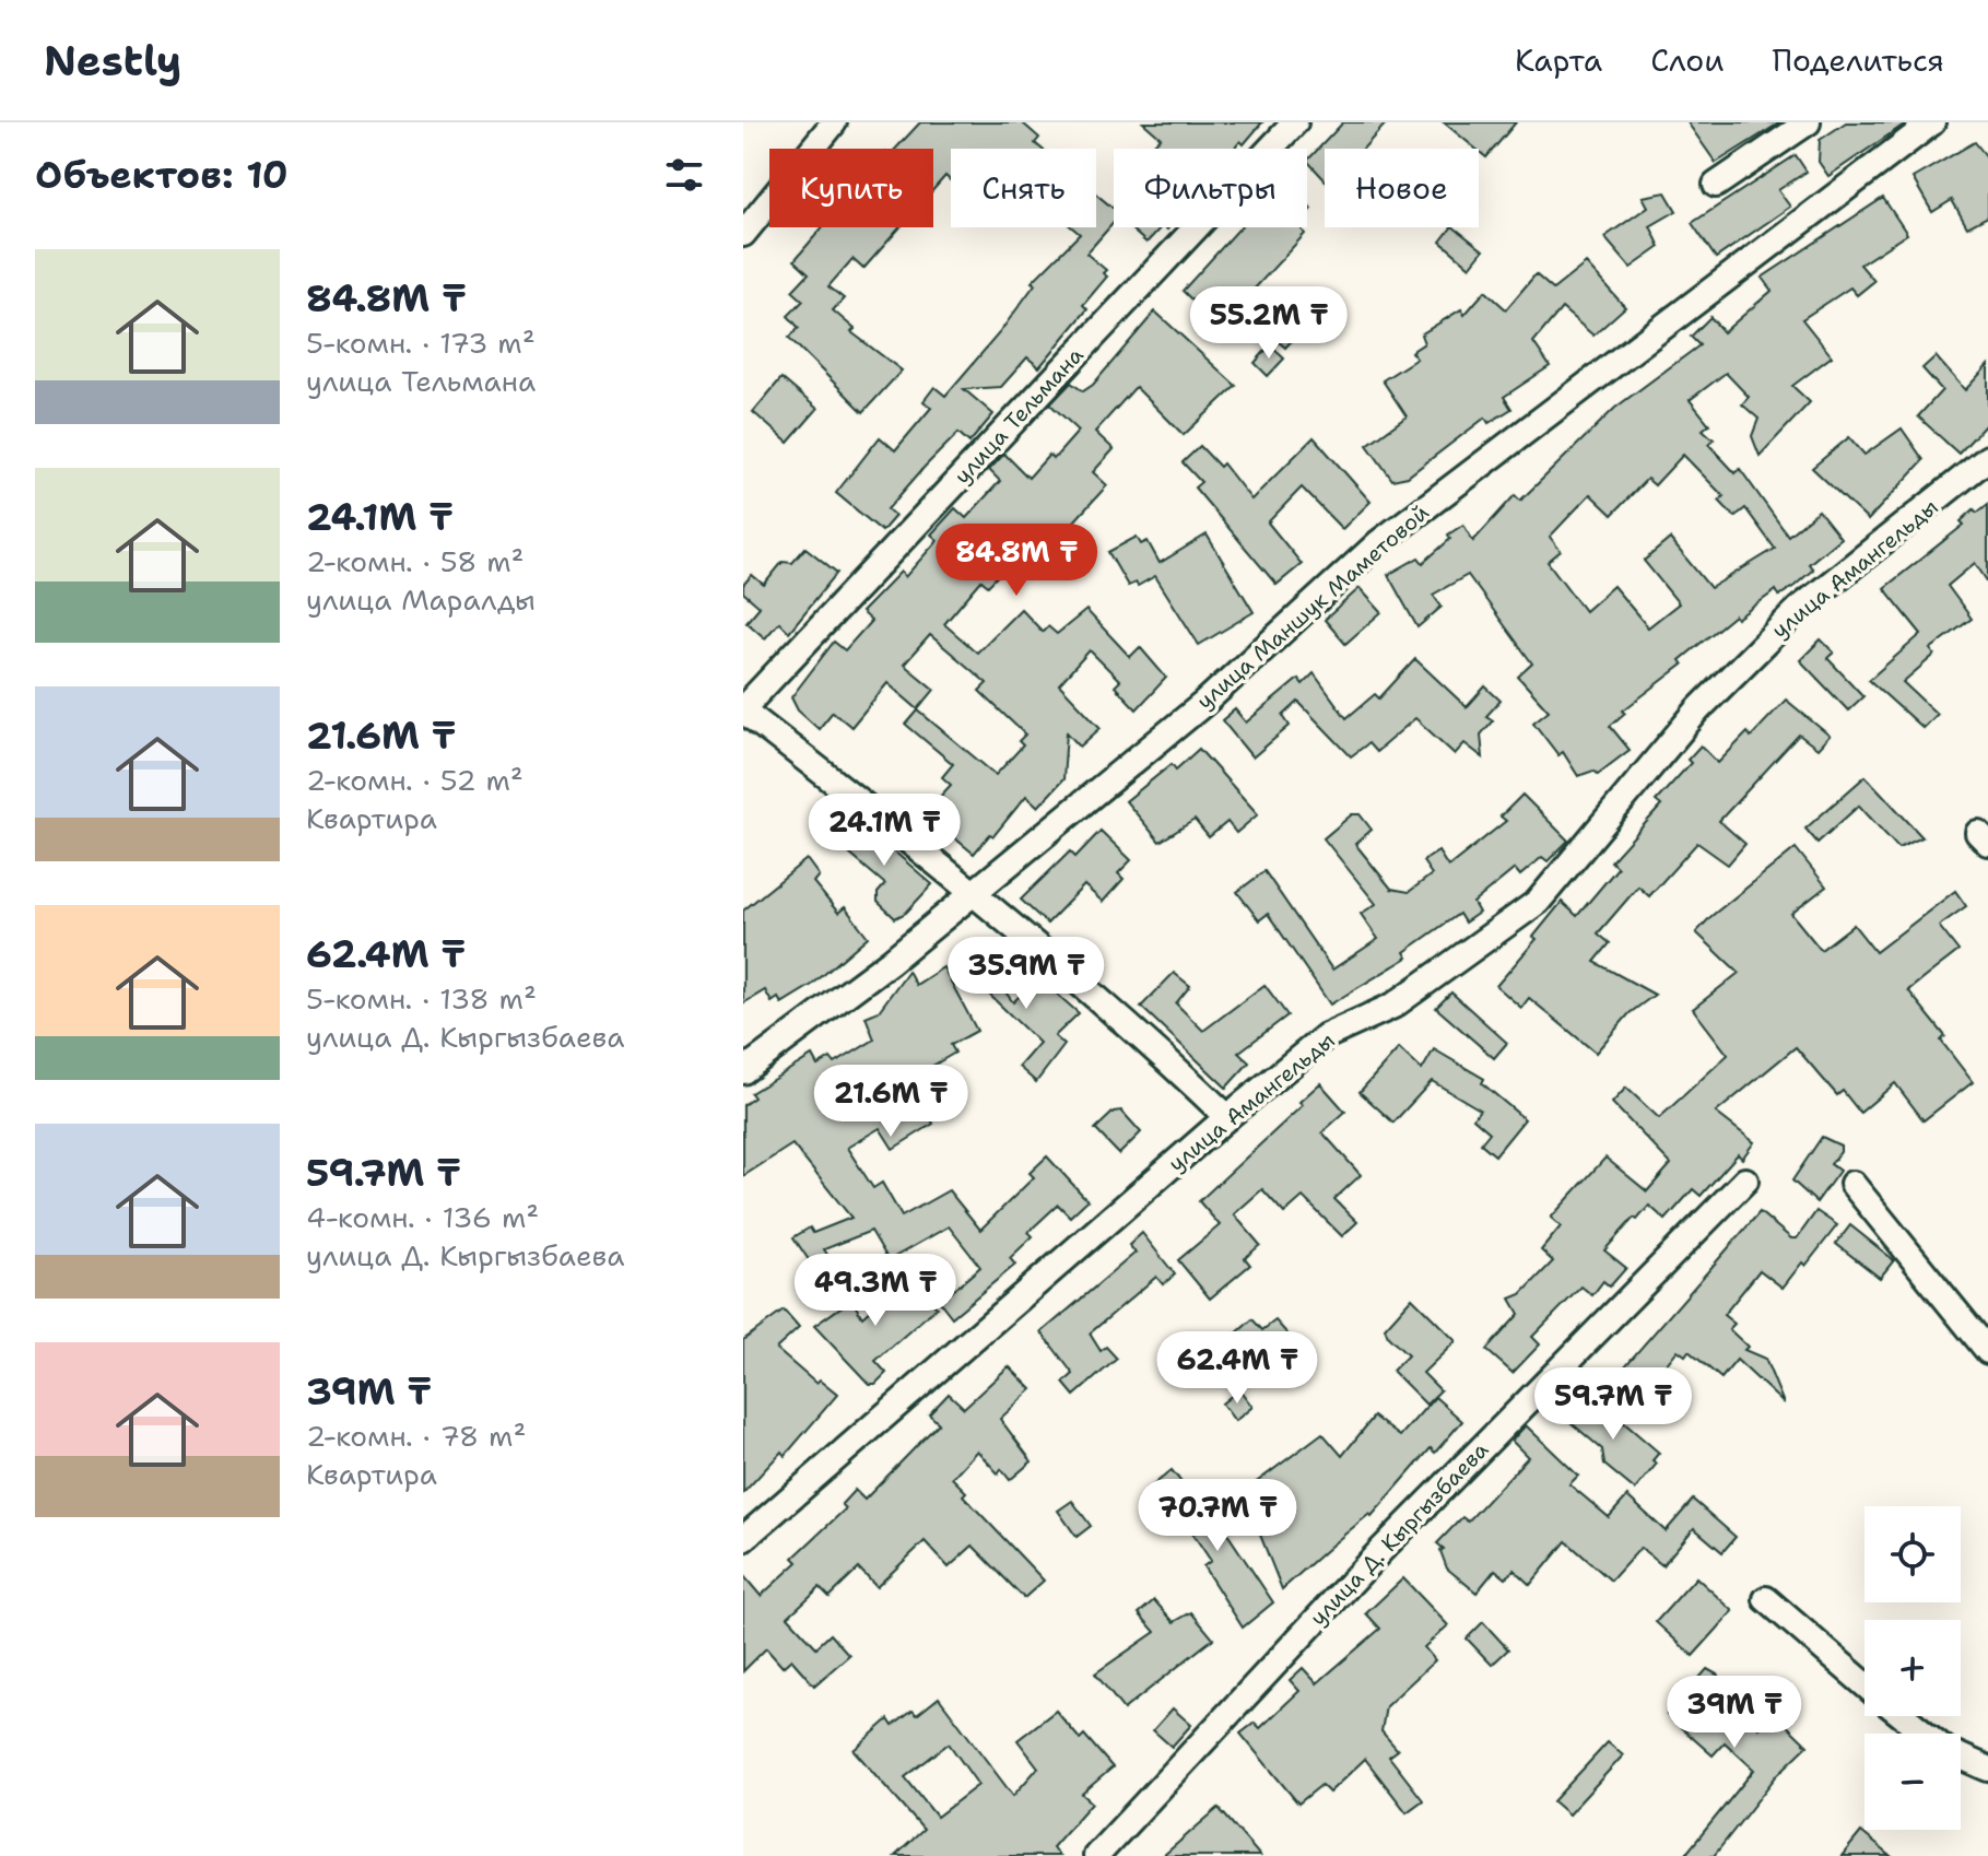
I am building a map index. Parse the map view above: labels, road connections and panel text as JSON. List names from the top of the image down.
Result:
{
  "streets": {
    "street": [
      "улица Тельмана",
      "улица Амангельды",
      "улица Маншук Маметовой",
      "улица Д. Кыргызбаева"
    ]
  },
  "page": {
    "header": "Nestly",
    "nav": ["Карта", "Слои", "Поделиться"],
    "heading": "Объектов: 10",
    "chip": [
      "Купить",
      "Снять",
      "Фильтры",
      "Новое"
    ],
    "list": [
      {
        "name": "84.8M ₸",
        "note": "5-комн. · 173 m² · улица Тельмана"
      },
      {
        "name": "24.1M ₸",
        "note": "2-комн. · 58 m² · улица Маралды"
      },
      {
        "name": "21.6M ₸",
        "note": "2-комн. · 52 m² · Квартира"
      },
      {
        "name": "62.4M ₸",
        "note": "5-комн. · 138 m² · улица Д. Кыргызбаева"
      },
      {
        "name": "59.7M ₸",
        "note": "4-комн. · 136 m² · улица Д. Кыргызбаева"
      },
      {
        "name": "39M ₸",
        "note": "2-комн. · 78 m² · Квартира"
      }
    ],
    "price": [
      "55.2M ₸",
      "84.8M ₸",
      "24.1M ₸",
      "35.9M ₸",
      "21.6M ₸",
      "49.3M ₸",
      "62.4M ₸",
      "59.7M ₸",
      "70.7M ₸",
      "39M ₸"
    ],
    "map_buttons": ["+", "−"]
  }
}
